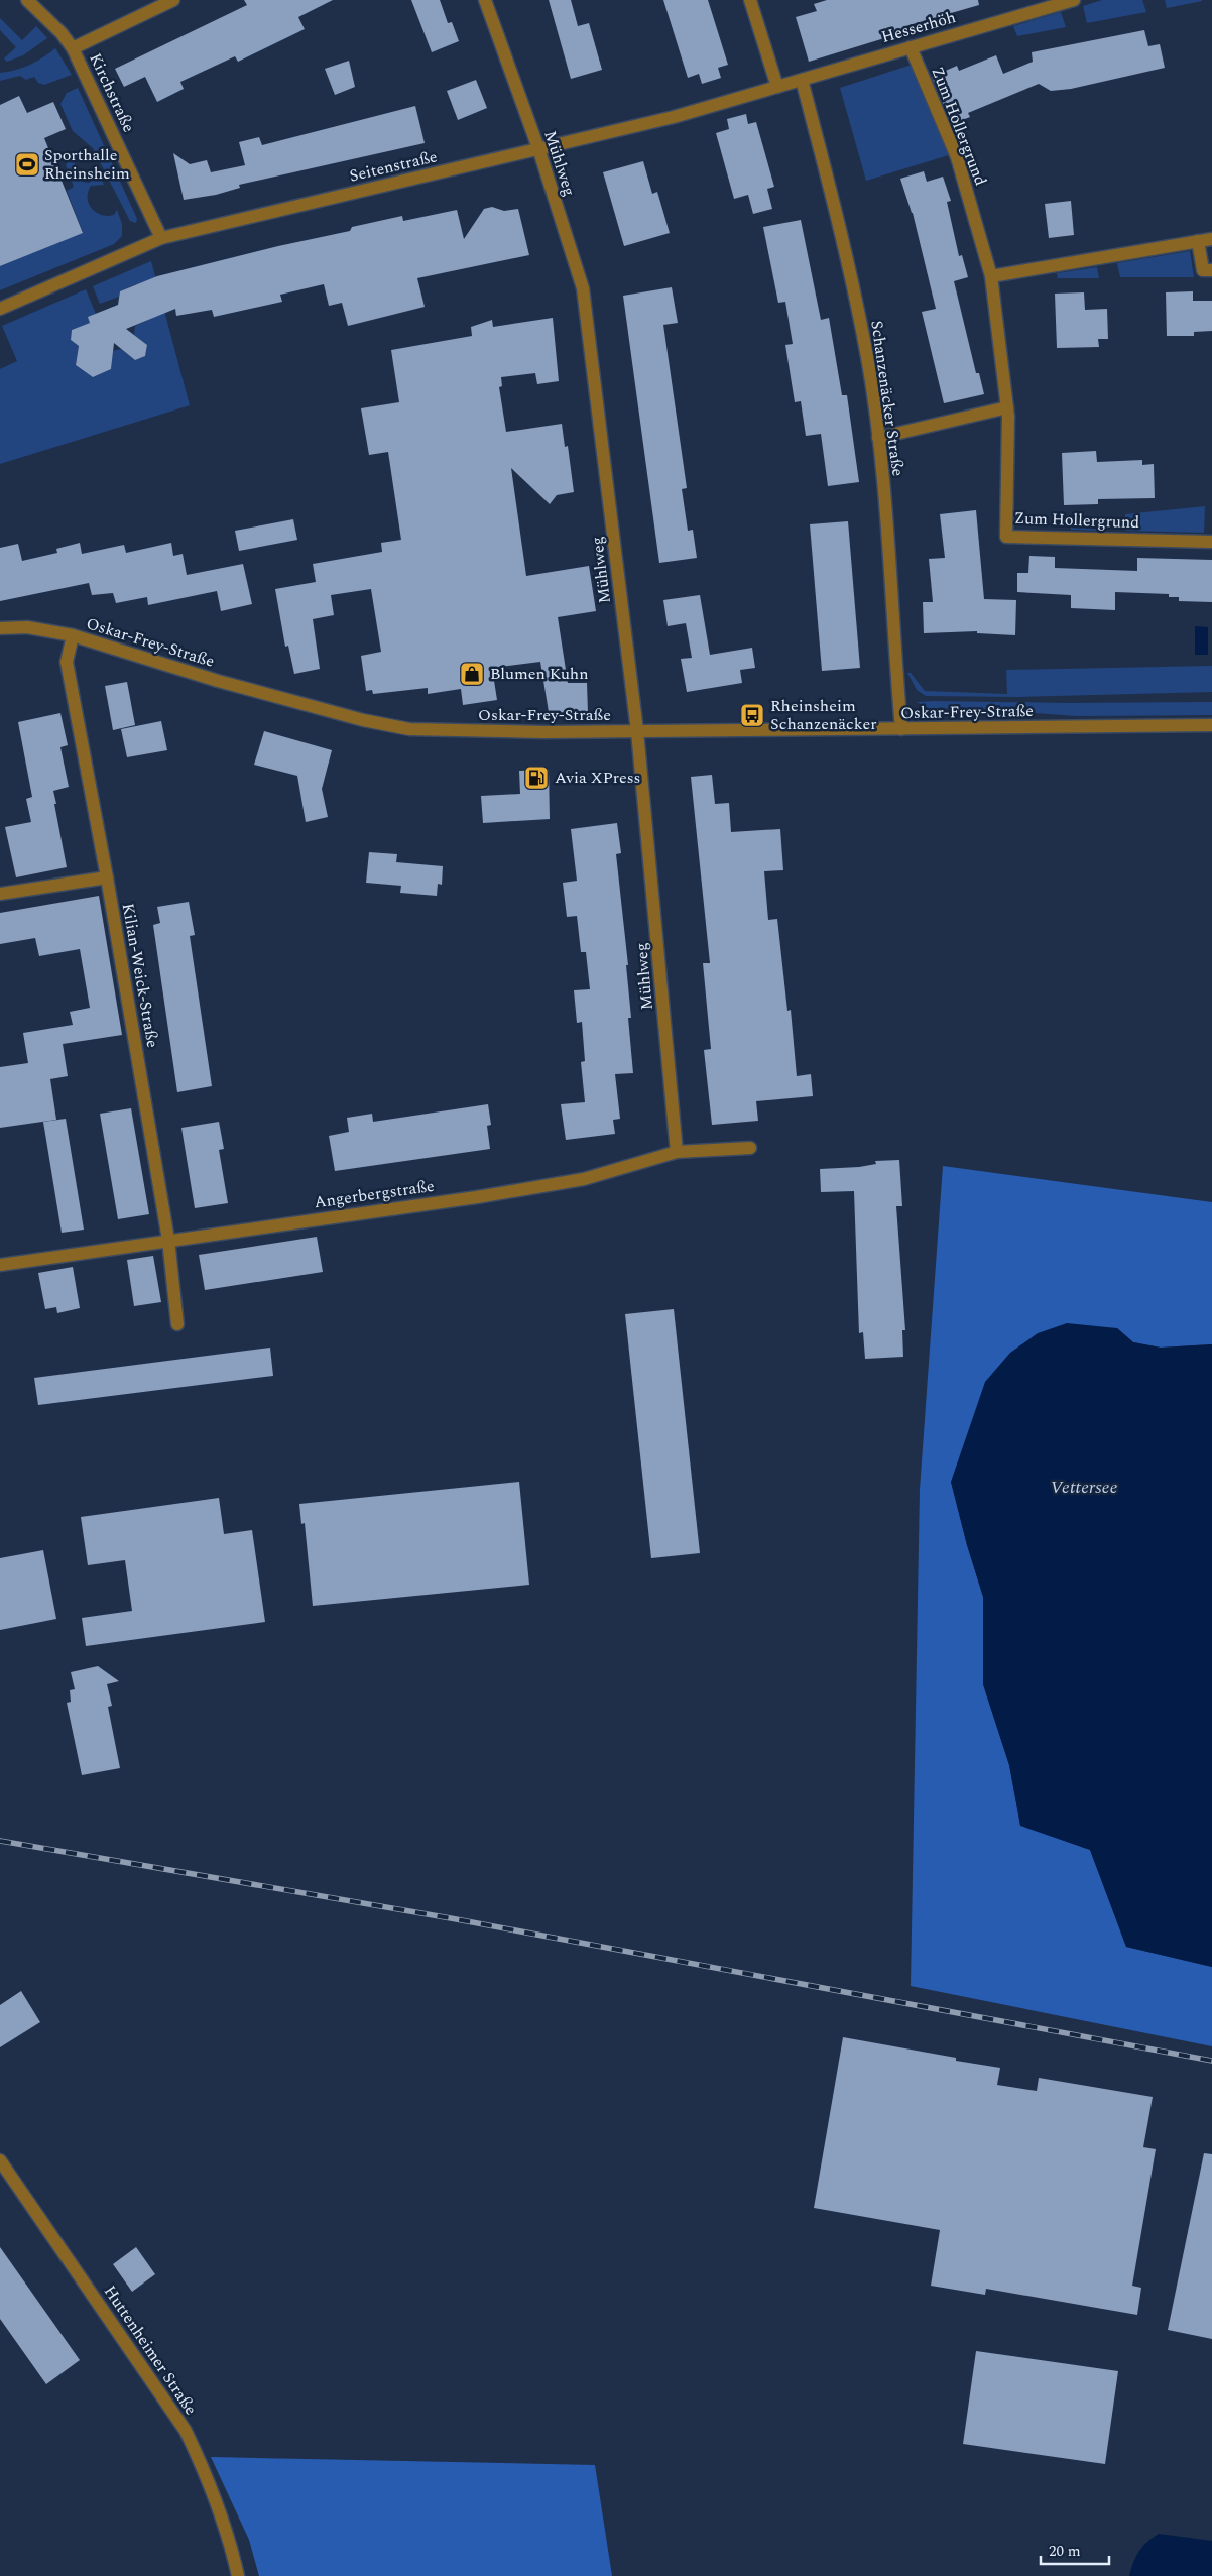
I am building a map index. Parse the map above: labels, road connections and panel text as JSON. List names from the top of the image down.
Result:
{
  "streets": {
    "street": [
      "Hesserhöh",
      "Kirchstraße",
      "Zum Hollergrund",
      "Mühlweg",
      "Seitenstraße",
      "Schanzenäcker Straße",
      "Oskar-Frey-Straße",
      "Kilian-Weick-Straße",
      "Angerbergstraße",
      "Huttenheimer Straße"
    ]
  },
  "crossings": [
    ["Hesserhöh", "Zum Hollergrund"],
    ["Hesserhöh", "Seitenstraße"],
    ["Hesserhöh", "Schanzenäcker Straße"],
    ["Kirchstraße", "Seitenstraße"],
    ["Mühlweg", "Seitenstraße"],
    ["Mühlweg", "Oskar-Frey-Straße"],
    ["Mühlweg", "Angerbergstraße"],
    ["Seitenstraße", "Schanzenäcker Straße"],
    ["Schanzenäcker Straße", "Oskar-Frey-Straße"],
    ["Oskar-Frey-Straße", "Kilian-Weick-Straße"],
    ["Kilian-Weick-Straße", "Angerbergstraße"]
  ],
  "water": ["Vettersee"],
  "places": {
    "sports": ["Sporthalle Rheinsheim"],
    "shop": ["Blumen Kuhn"],
    "bus stop": ["Rheinsheim Schanzenäcker"],
    "fuel station": ["Avia XPress"]
  },
  "scale_bar": "20 m"
}
